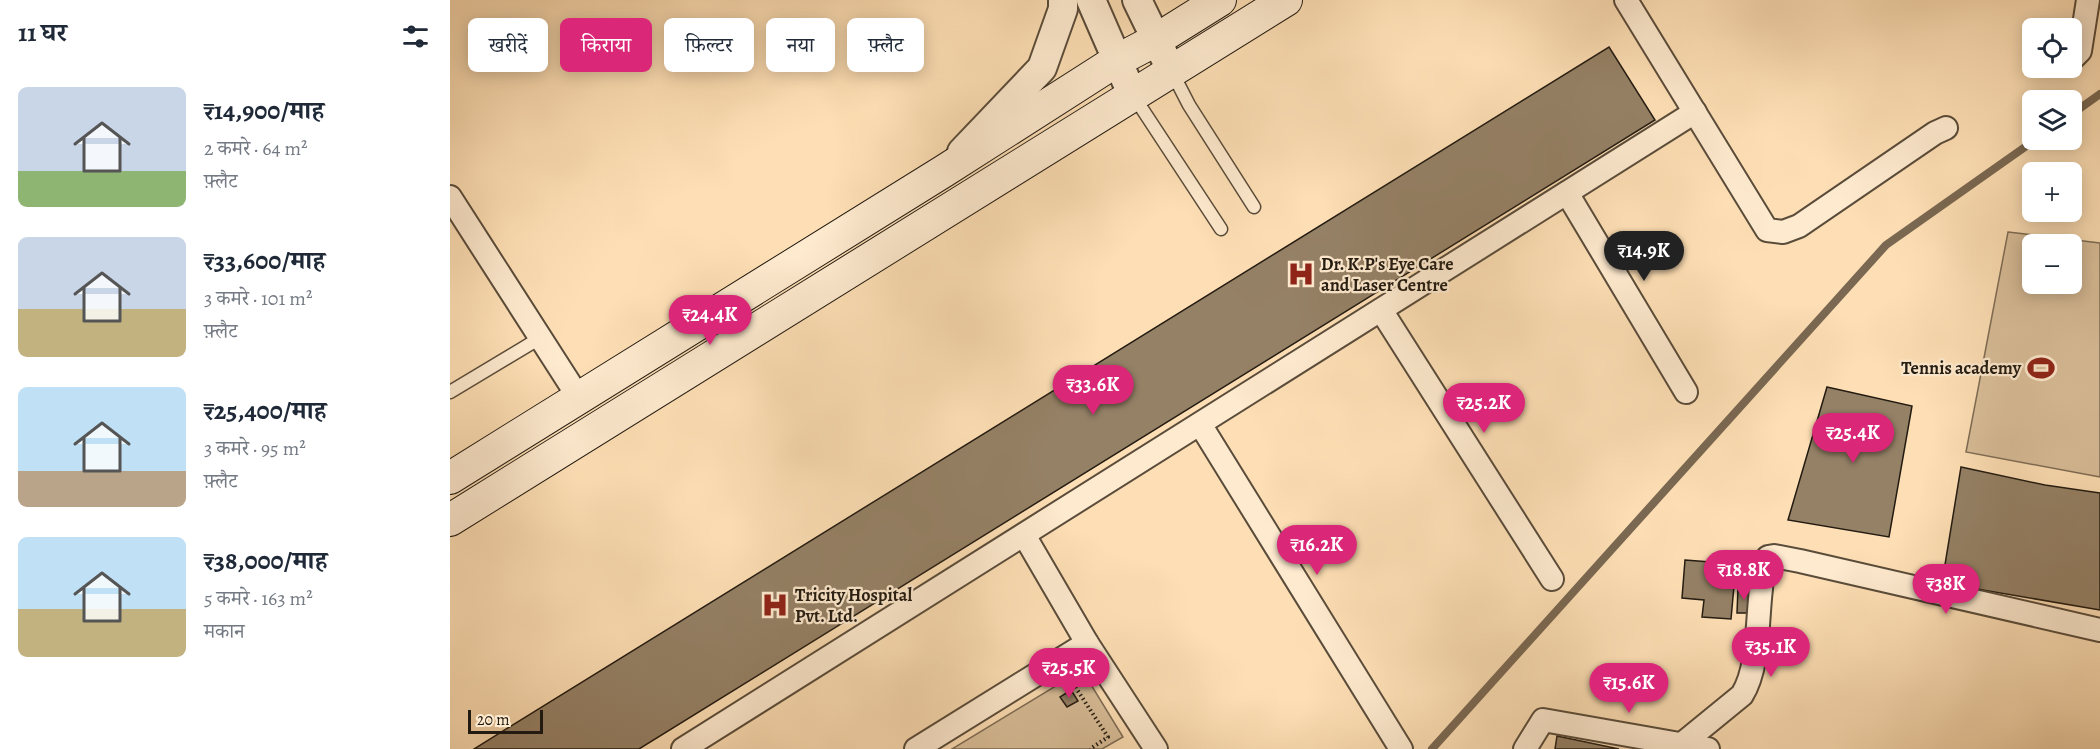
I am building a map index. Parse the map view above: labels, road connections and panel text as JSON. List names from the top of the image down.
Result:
{
  "places": {
    "hospital": ["Dr. K.P's Eye Care and Laser Centre", "Tricity Hospital Pvt. Ltd."],
    "sports": ["Tennis academy"]
  },
  "scale_bar": "20 m",
  "page": {
    "heading": "11 घर",
    "map_buttons": ["+", "−"],
    "chip": [
      "खरीदें",
      "किराया",
      "फ़िल्टर",
      "नया",
      "फ़्लैट"
    ],
    "list": [
      {
        "name": "₹14,900/माह",
        "note": "2 कमरे · 64 m² · फ़्लैट"
      },
      {
        "name": "₹33,600/माह",
        "note": "3 कमरे · 101 m² · फ़्लैट"
      },
      {
        "name": "₹25,400/माह",
        "note": "3 कमरे · 95 m² · फ़्लैट"
      },
      {
        "name": "₹38,000/माह",
        "note": "5 कमरे · 163 m² · मकान"
      }
    ],
    "price": [
      "₹14.9K",
      "₹24.4K",
      "₹33.6K",
      "₹25.2K",
      "₹25.4K",
      "₹16.2K",
      "₹18.8K",
      "₹38K",
      "₹35.1K",
      "₹25.5K",
      "₹15.6K"
    ],
    "scale": "20 m"
  }
}
